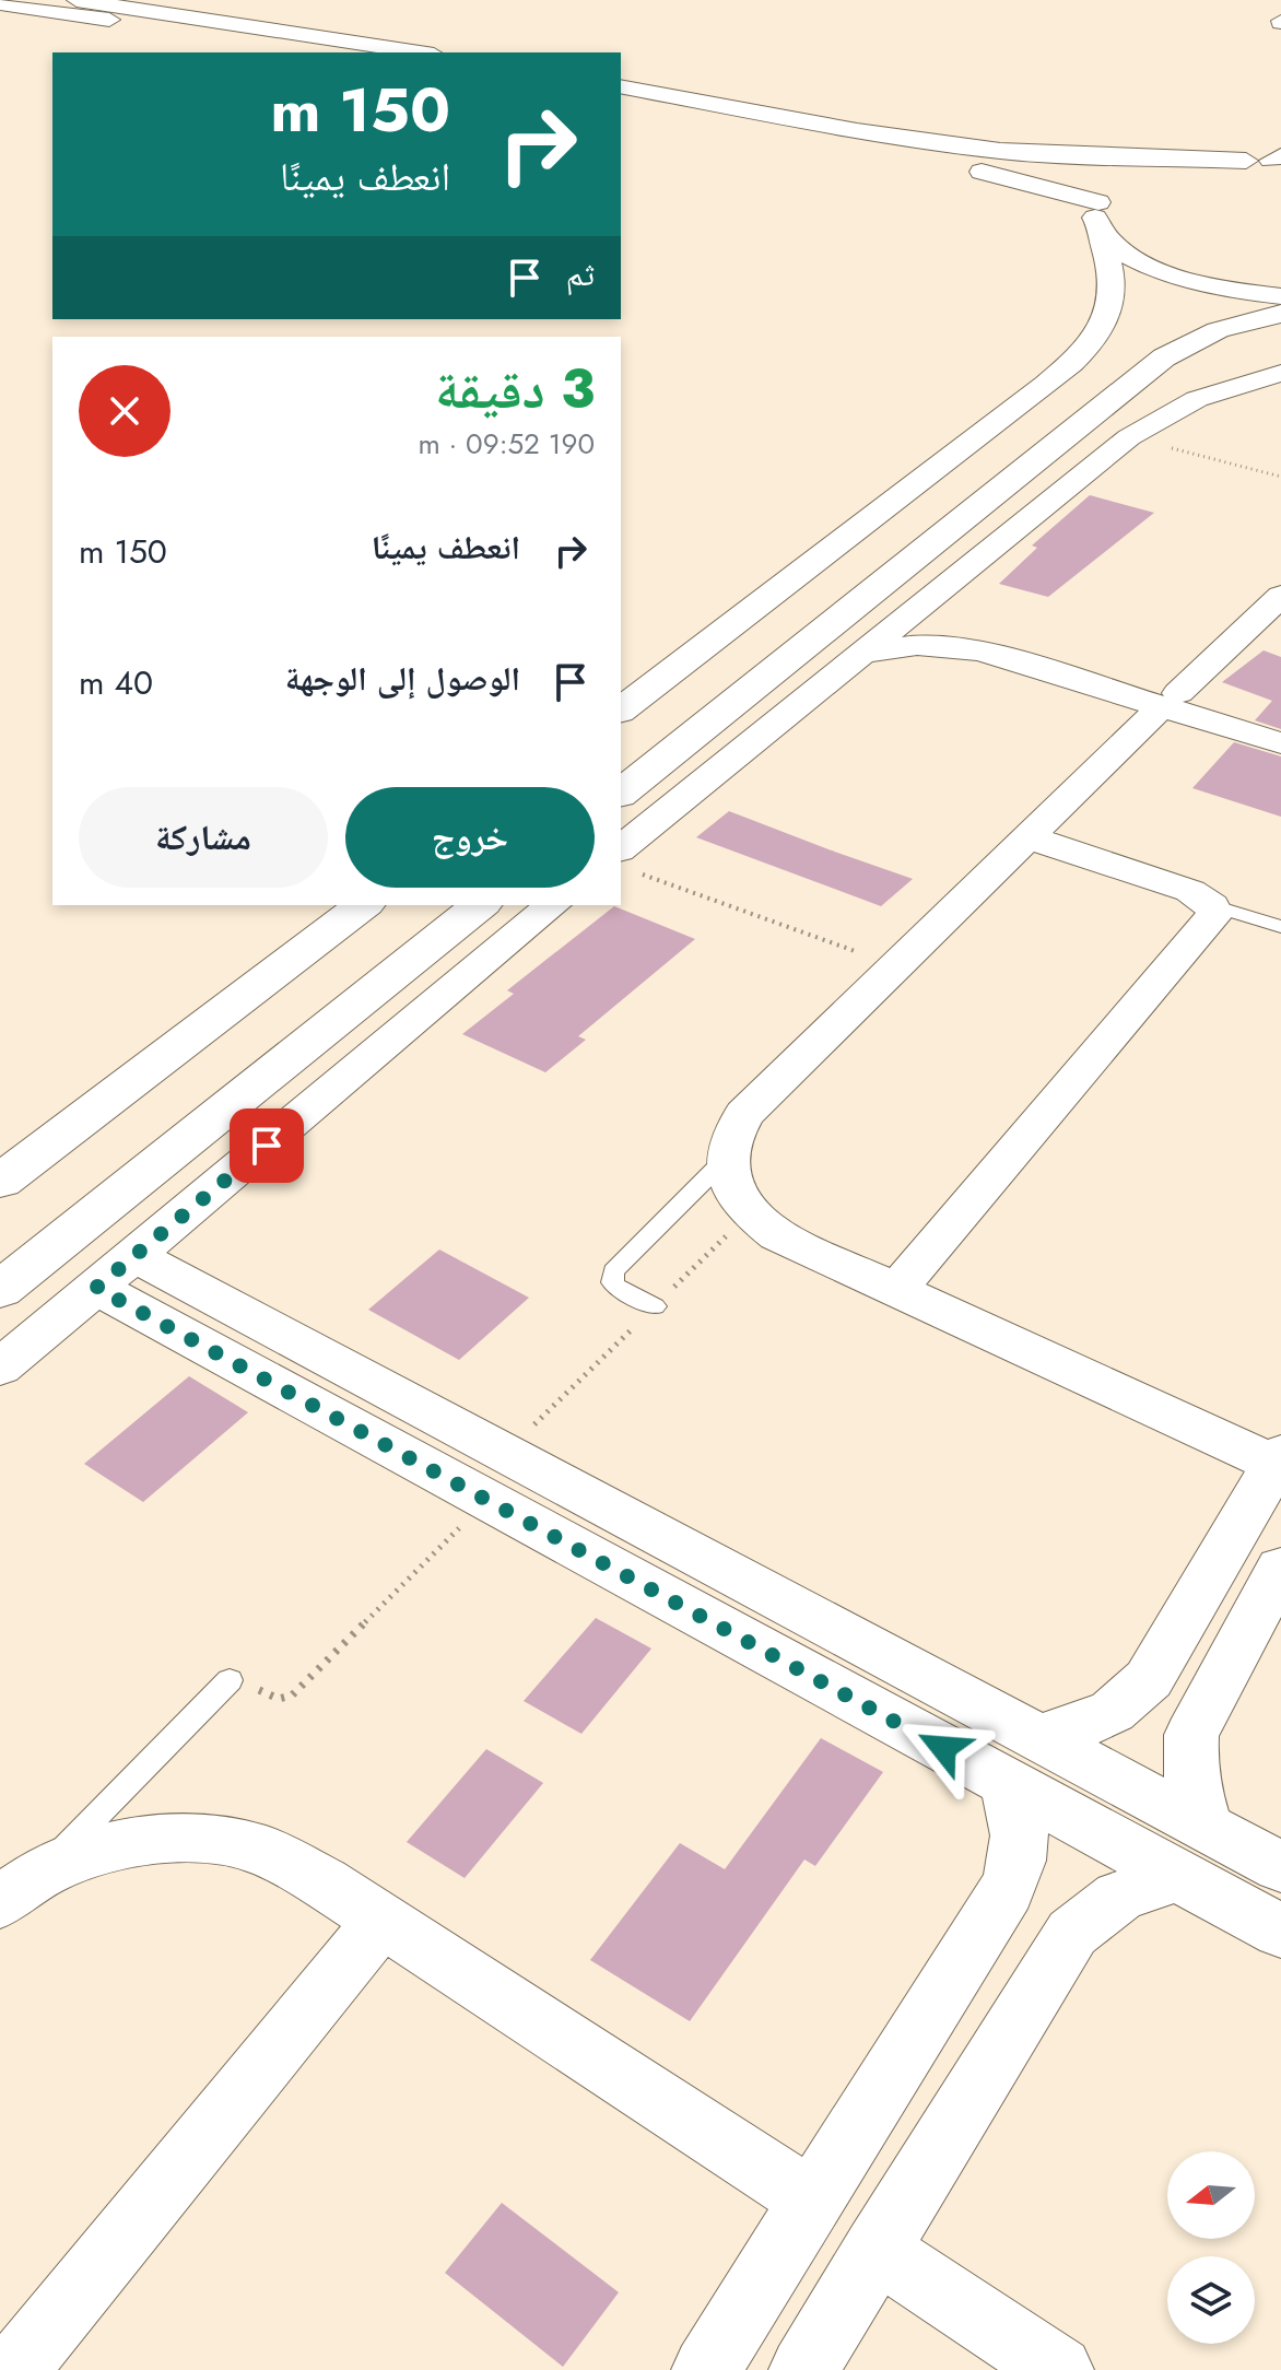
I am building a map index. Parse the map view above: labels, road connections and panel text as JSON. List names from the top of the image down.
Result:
{
  "north": "left",
  "page": {
    "turn": ["150 m", "انعطف يمينًا"],
    "then": "ثم",
    "heading": ["3 دقيقة", "190 m · 09:52"],
    "list": [
      {
        "name": "انعطف يمينًا",
        "value": "150 m"
      },
      {
        "name": "الوصول إلى الوجهة",
        "value": "40 m"
      }
    ],
    "buttons": ["خروج", "مشاركة"]
  }
}
